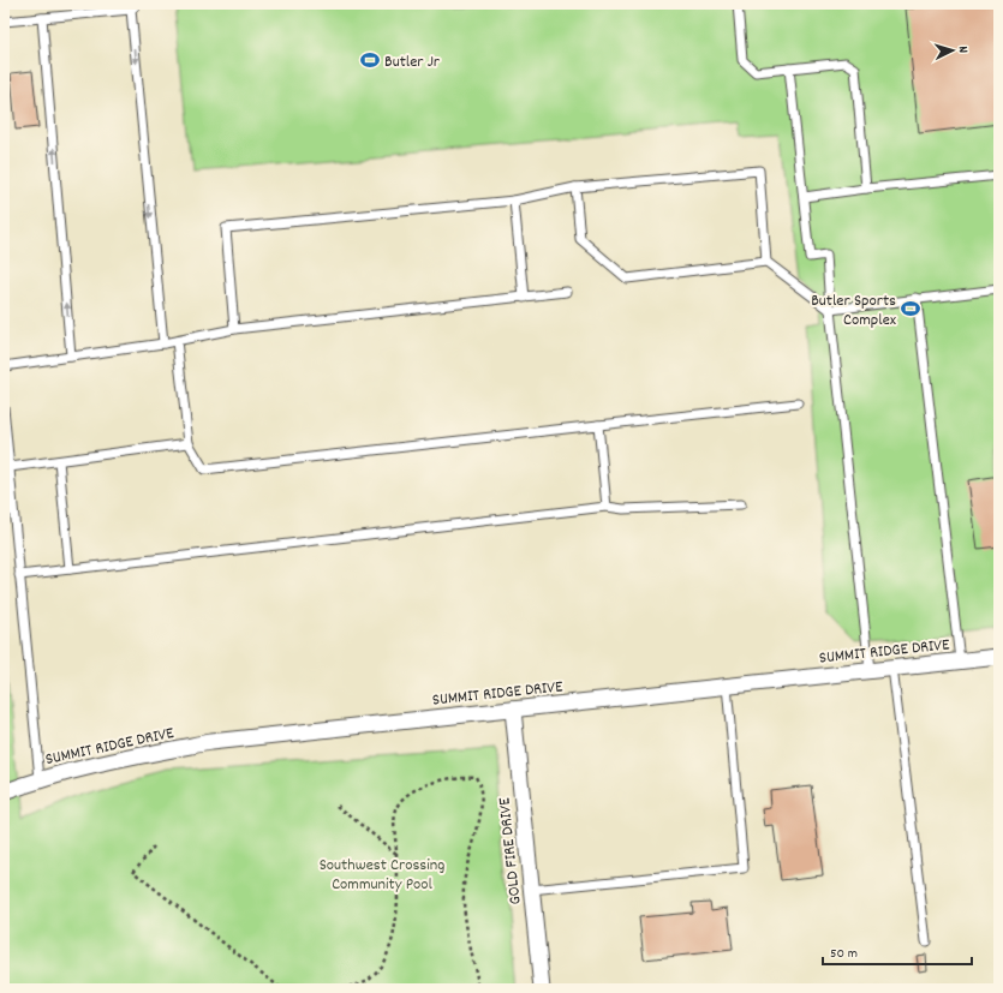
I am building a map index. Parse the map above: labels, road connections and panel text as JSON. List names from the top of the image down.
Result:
{
  "streets": {
    "street": ["SUMMIT RIDGE DRIVE", "GOLD FIRE DRIVE"]
  },
  "crossings": [
    ["SUMMIT RIDGE DRIVE", "GOLD FIRE DRIVE"]
  ],
  "parks": ["Southwest Crossing Community Pool"],
  "places": {
    "sports": ["Butler Jr", "Butler Sports Complex"]
  },
  "scale_bar": "50 m",
  "north": "right"
}
